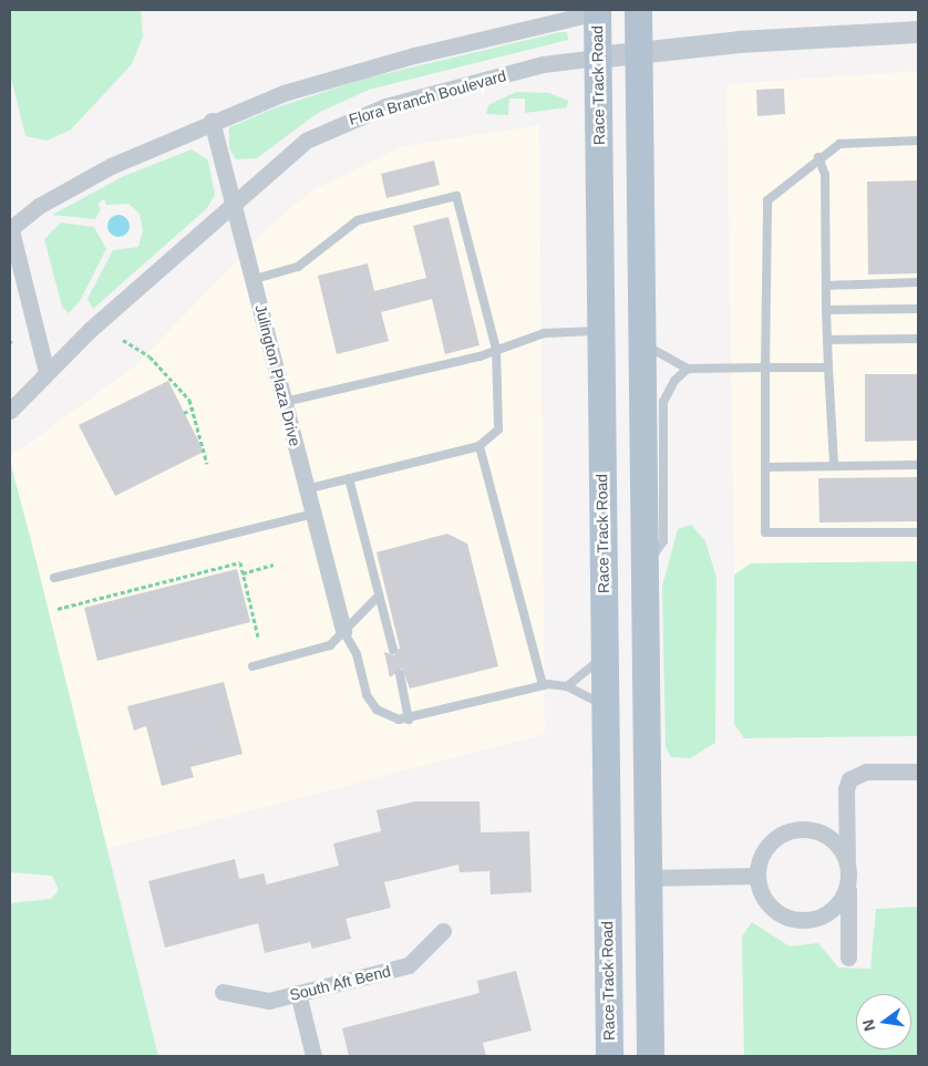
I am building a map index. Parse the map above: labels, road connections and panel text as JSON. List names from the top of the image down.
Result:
{
  "streets": {
    "main road": ["Race Track Road"],
    "street": ["Flora Branch Boulevard", "Julington Plaza Drive", "South Aft Bend"]
  },
  "crossings": [
    ["Race Track Road", "Flora Branch Boulevard"],
    ["Flora Branch Boulevard", "Julington Plaza Drive"]
  ],
  "north": "left"
}
